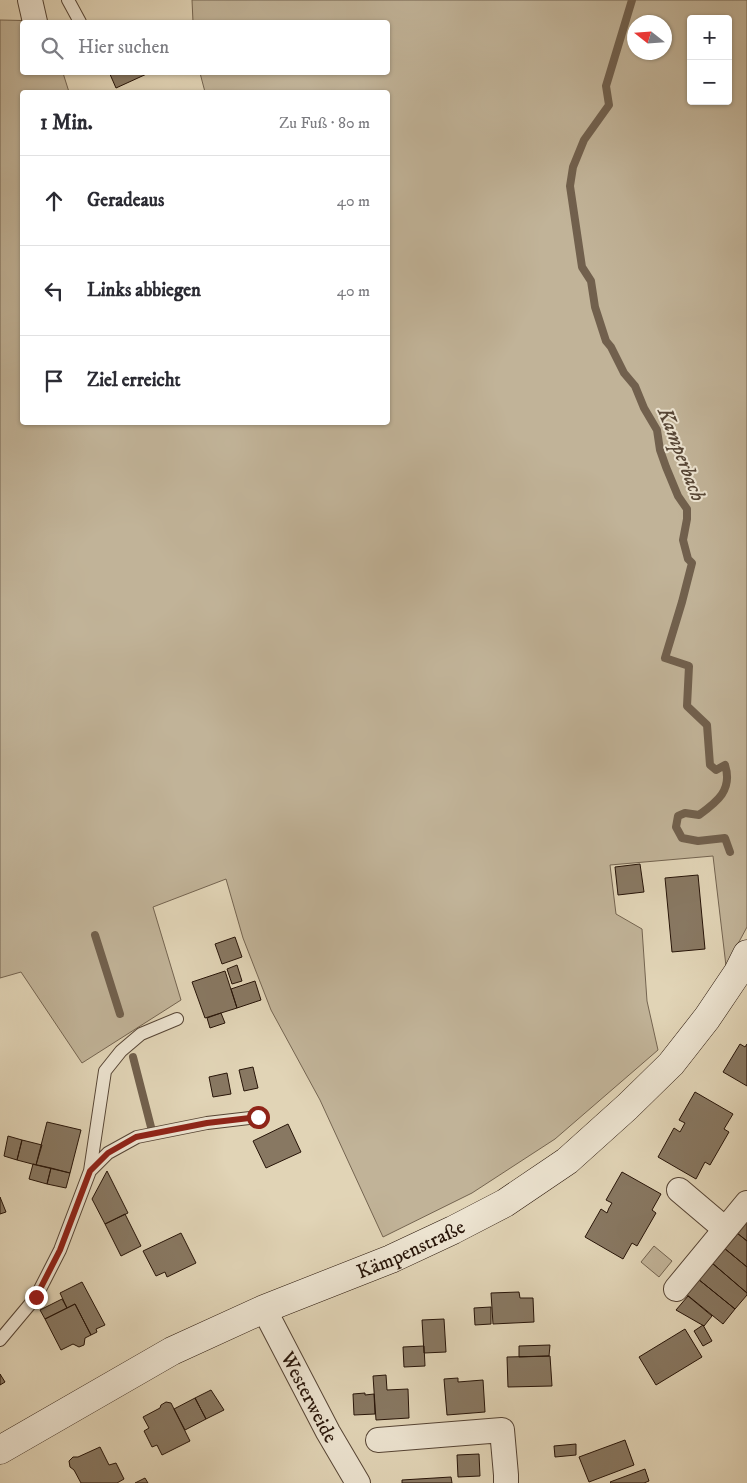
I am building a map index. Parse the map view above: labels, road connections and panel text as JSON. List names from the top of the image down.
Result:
{
  "streets": {
    "street": ["Kämpenstraße", "Westerweide"]
  },
  "crossings": [
    ["Kämpenstraße", "Westerweide"]
  ],
  "water": ["Kamperbach"],
  "north": "left",
  "page": {
    "map_buttons": ["+", "−"],
    "search": "Hier suchen",
    "heading": ["1 Min.", "Zu Fuß · 80 m"],
    "list": [
      ["Geradeaus", "40 m"],
      ["Links abbiegen", "40 m"],
      "Ziel erreicht"
    ]
  }
}
